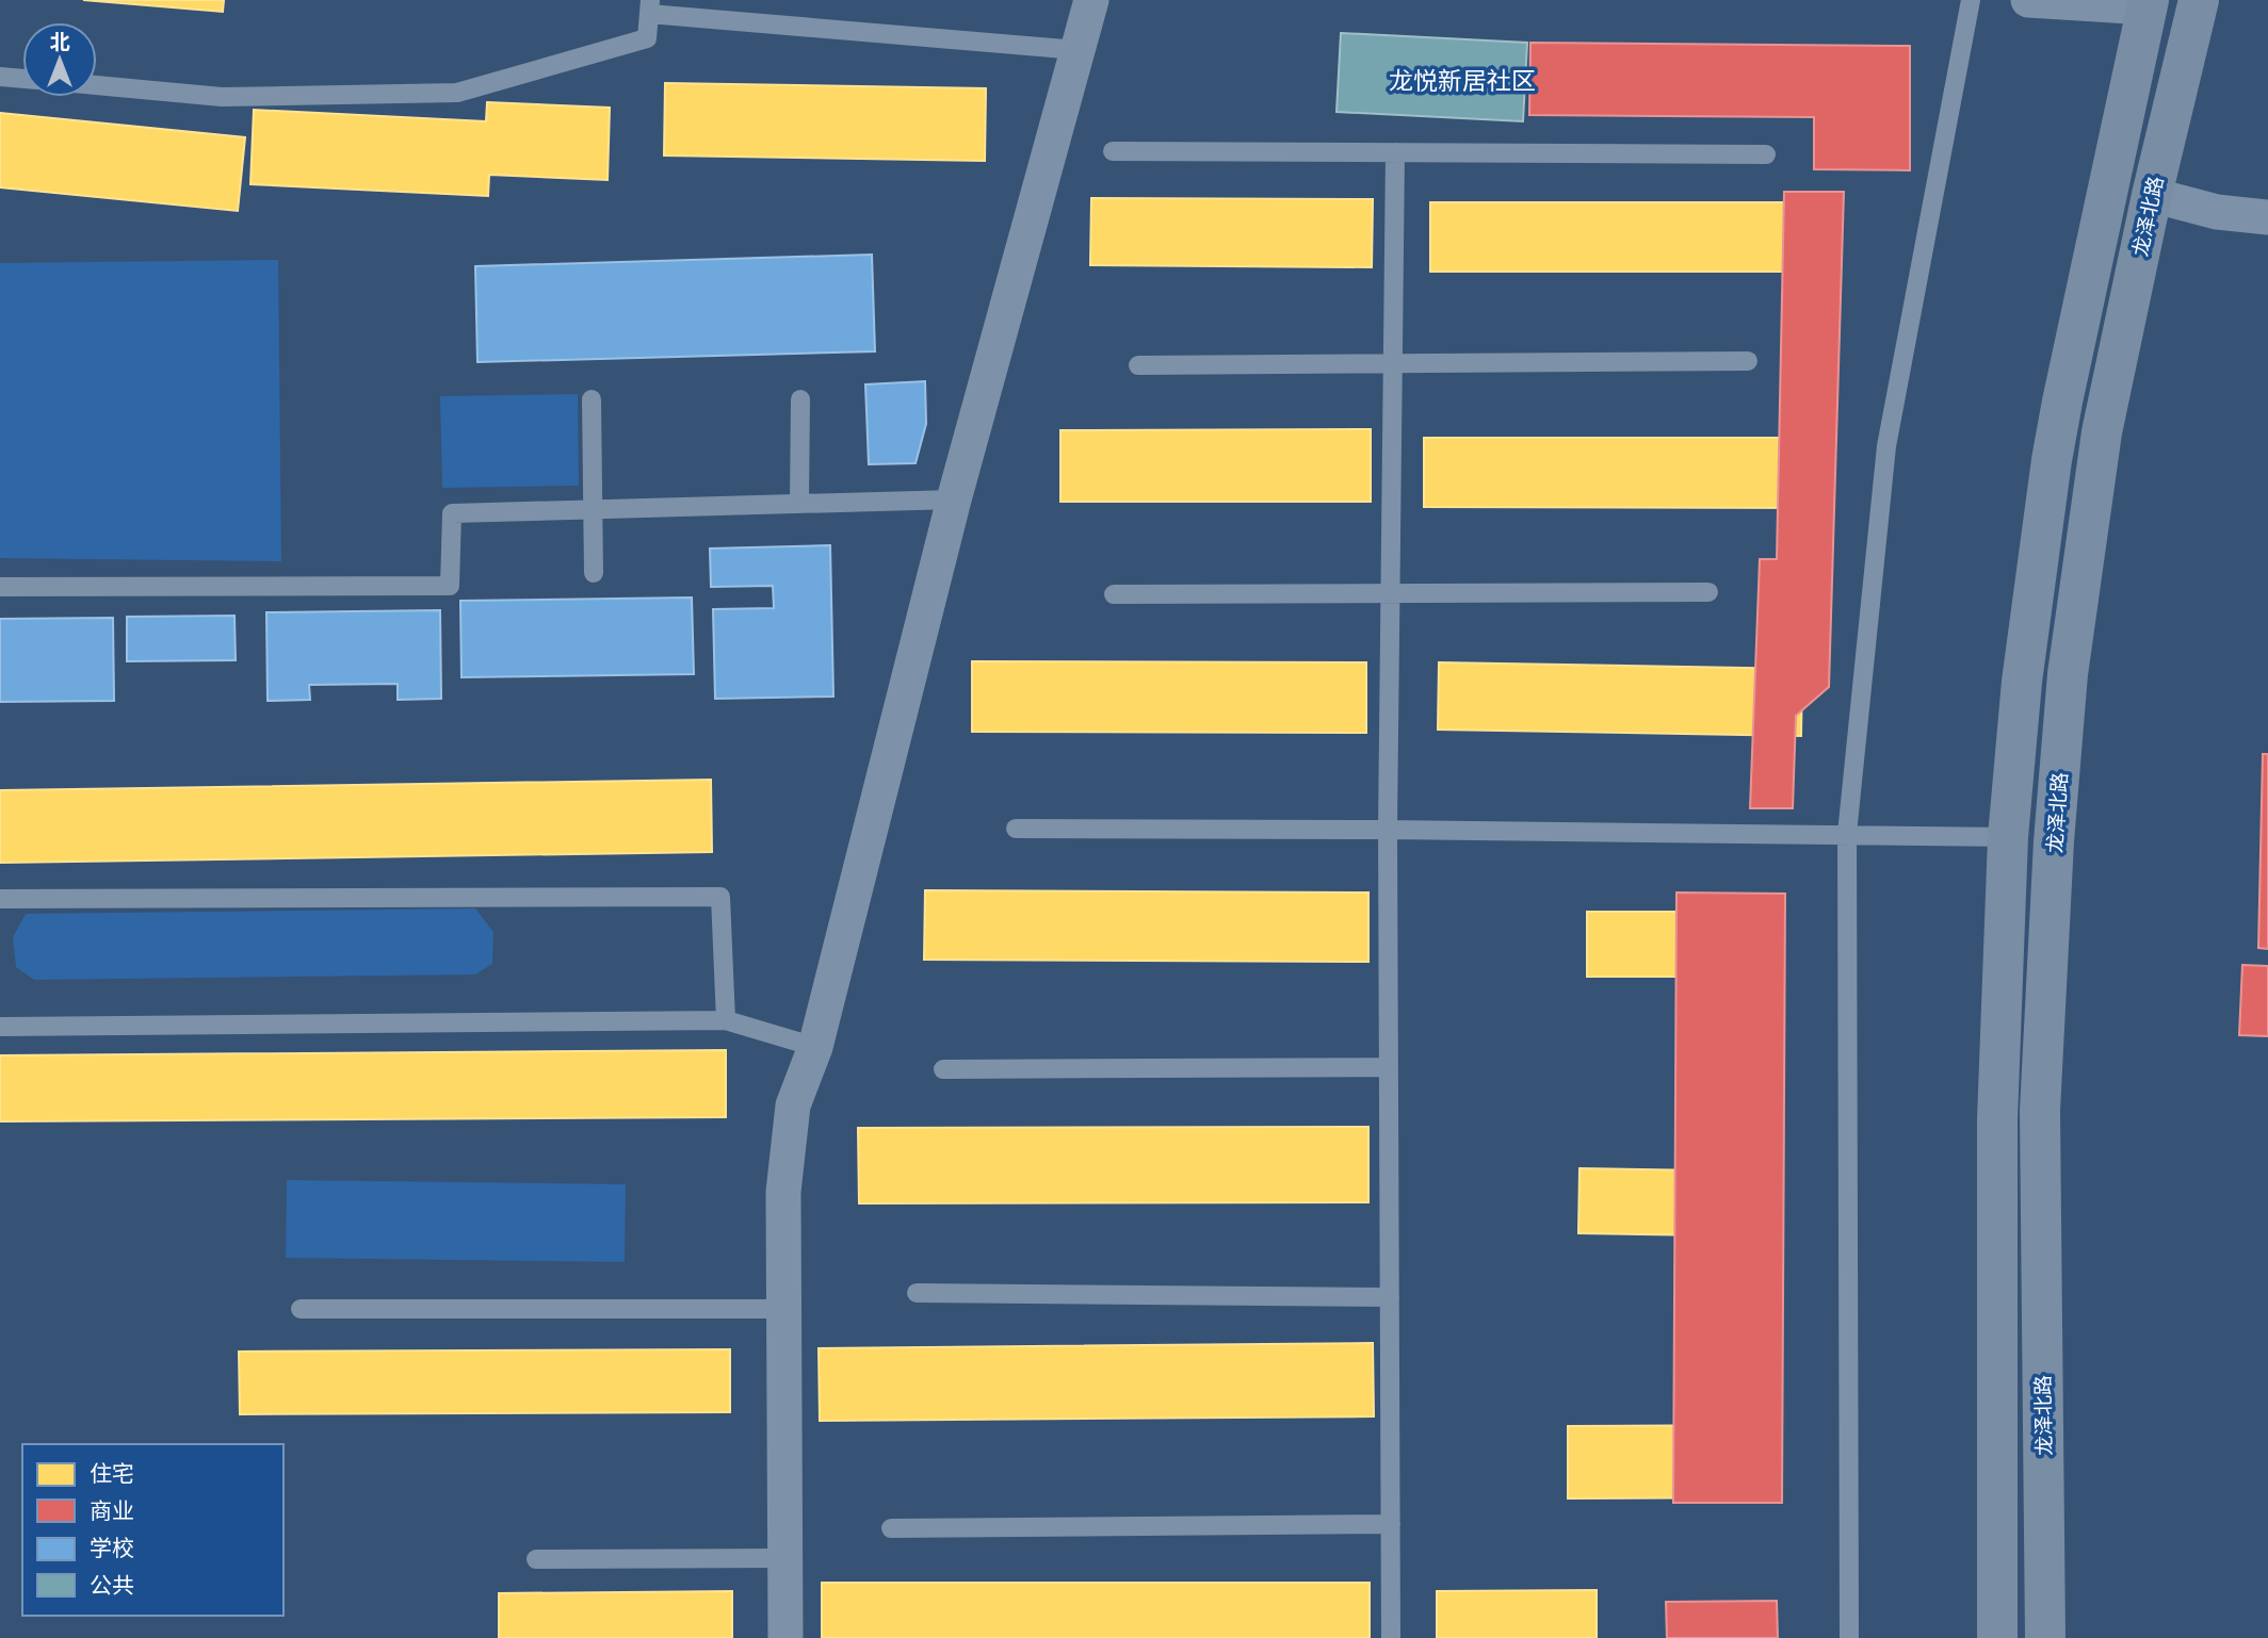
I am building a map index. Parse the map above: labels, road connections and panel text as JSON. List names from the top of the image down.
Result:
{
  "streets": {
    "main road": ["龙泽北路"]
  },
  "districts": ["龙悦新居社区"],
  "legend": [
    "住宅",
    "商业",
    "学校",
    "公共"
  ],
  "north": "top"
}
